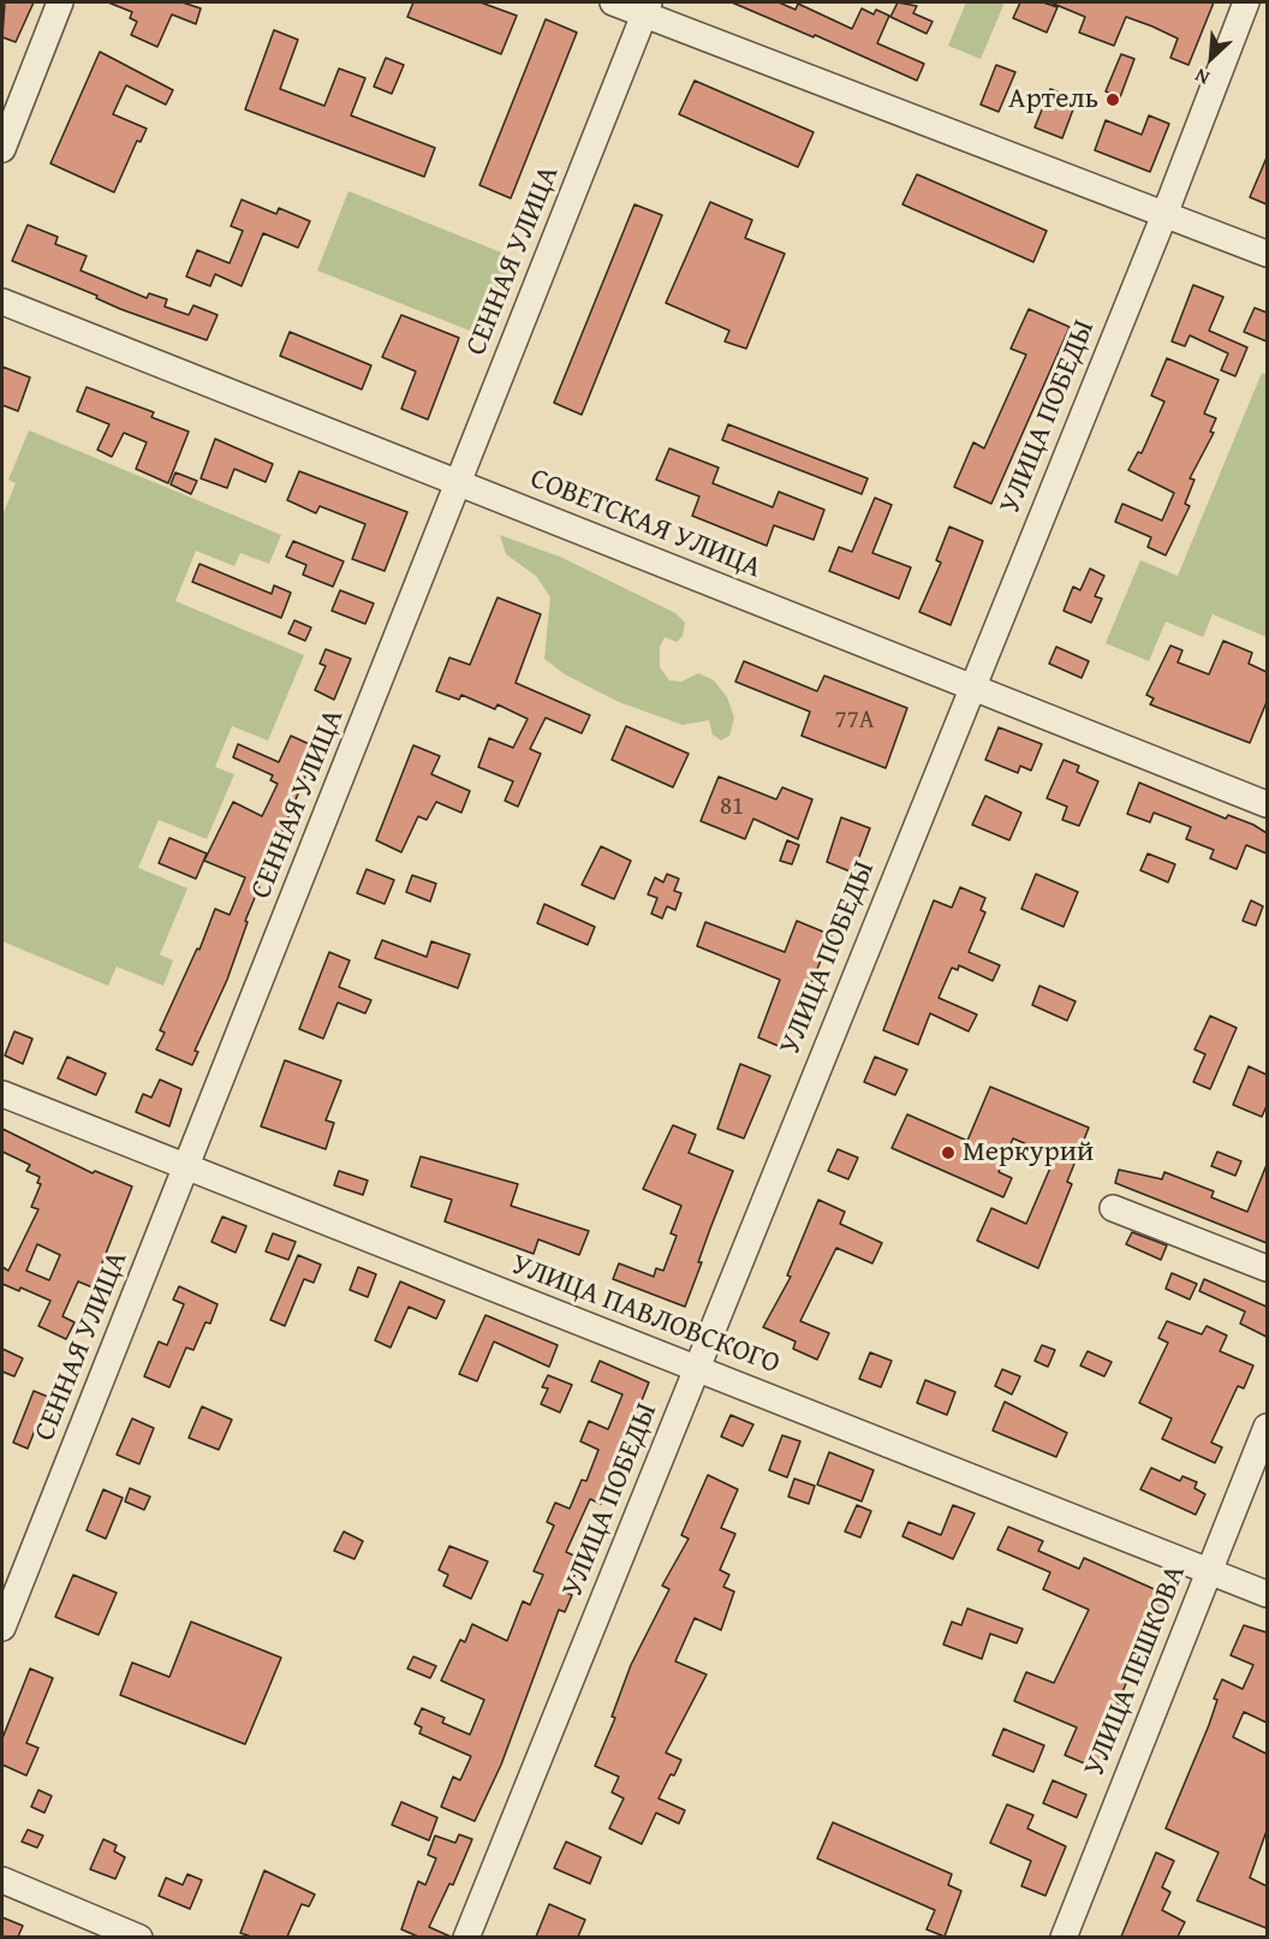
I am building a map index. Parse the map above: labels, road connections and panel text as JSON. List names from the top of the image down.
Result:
{
  "streets": {
    "street": [
      "СЕННАЯ УЛИЦА",
      "УЛИЦА ПОБЕДЫ",
      "СОВЕТСКАЯ УЛИЦА",
      "УЛИЦА ПАВЛОВСКОГО",
      "УЛИЦА ПЕШКОВА"
    ]
  },
  "crossings": [
    ["СЕННАЯ УЛИЦА", "СОВЕТСКАЯ УЛИЦА"],
    ["СЕННАЯ УЛИЦА", "УЛИЦА ПАВЛОВСКОГО"],
    ["УЛИЦА ПОБЕДЫ", "СОВЕТСКАЯ УЛИЦА"],
    ["УЛИЦА ПОБЕДЫ", "УЛИЦА ПАВЛОВСКОГО"],
    ["УЛИЦА ПАВЛОВСКОГО", "УЛИЦА ПЕШКОВА"]
  ],
  "places": ["Артель", "Меркурий"],
  "house_numbers": ["77А", "81"],
  "north": "bottom left"
}
